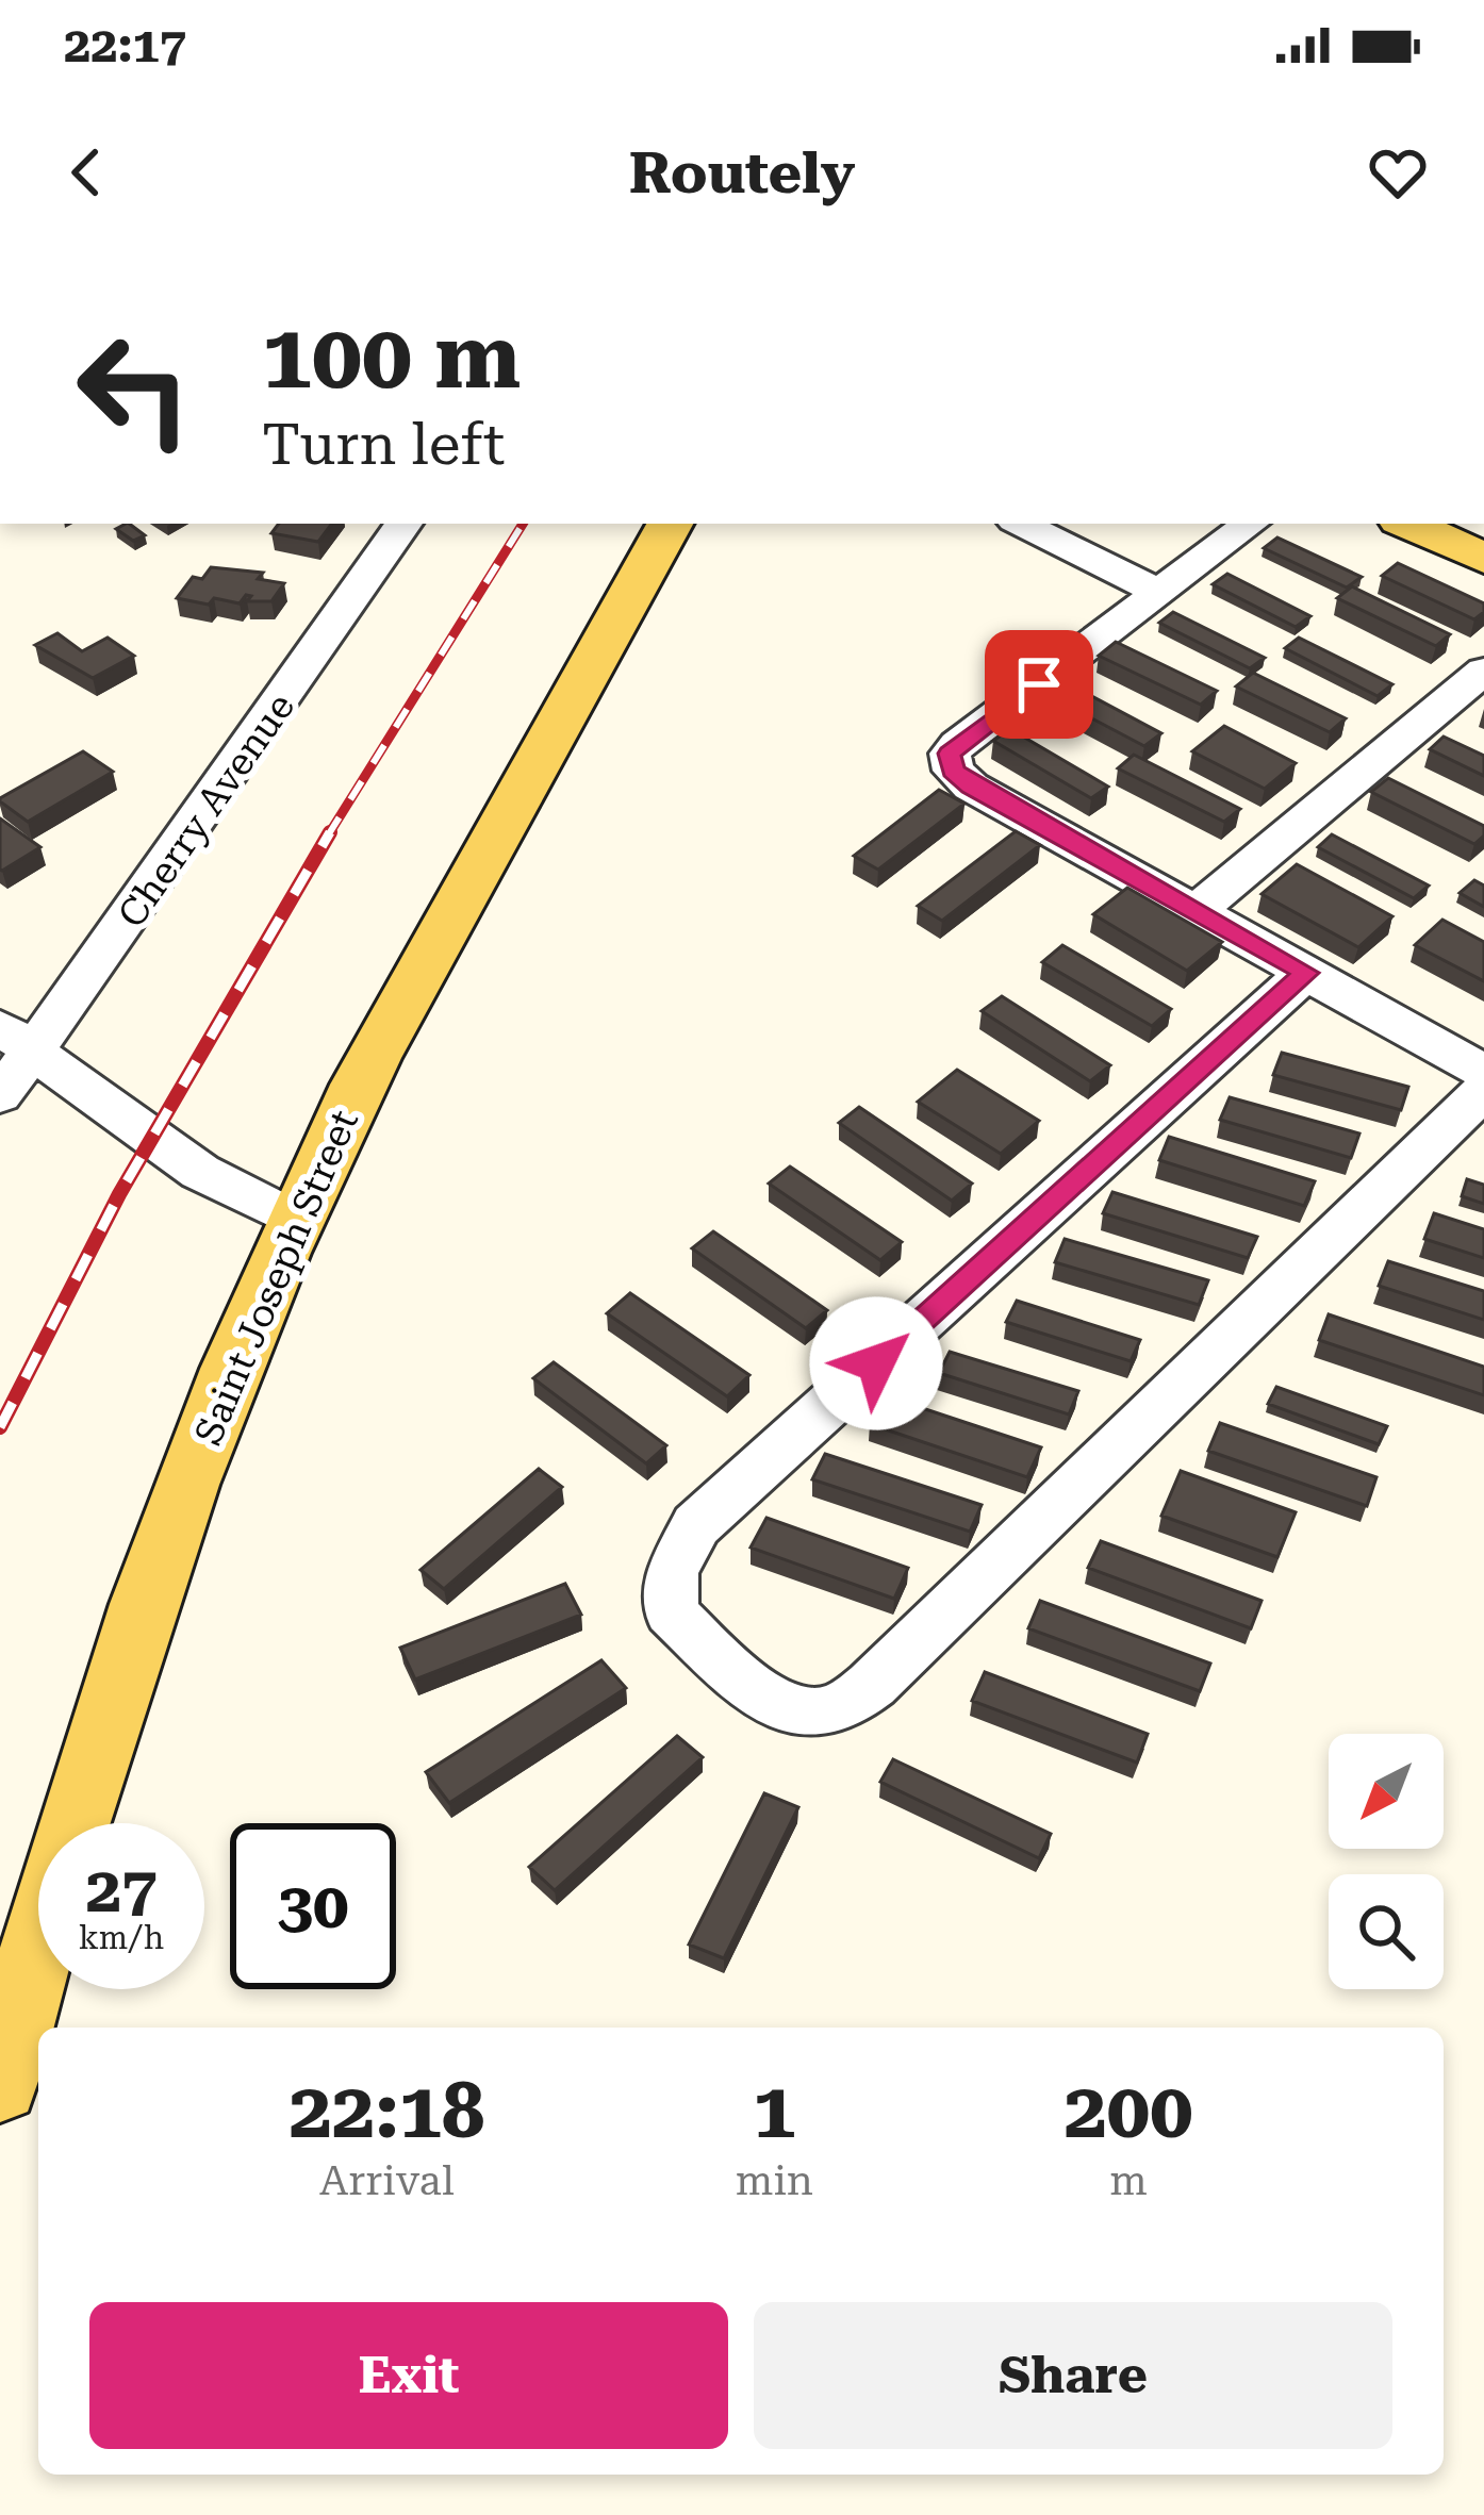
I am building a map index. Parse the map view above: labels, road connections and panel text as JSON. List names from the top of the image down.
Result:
{
  "streets": {
    "main road": ["Saint Joseph Street"],
    "street": ["Cherry Avenue"]
  },
  "north": "bottom left",
  "page": {
    "status": "22:17",
    "header": "Routely",
    "turn": ["100 m", "Turn left"],
    "speed": "27 km/h",
    "limit": "30",
    "eta": [
      "22:18",
      "Arrival",
      "1",
      "min",
      "200",
      "m"
    ],
    "buttons": ["Exit", "Share"]
  }
}
